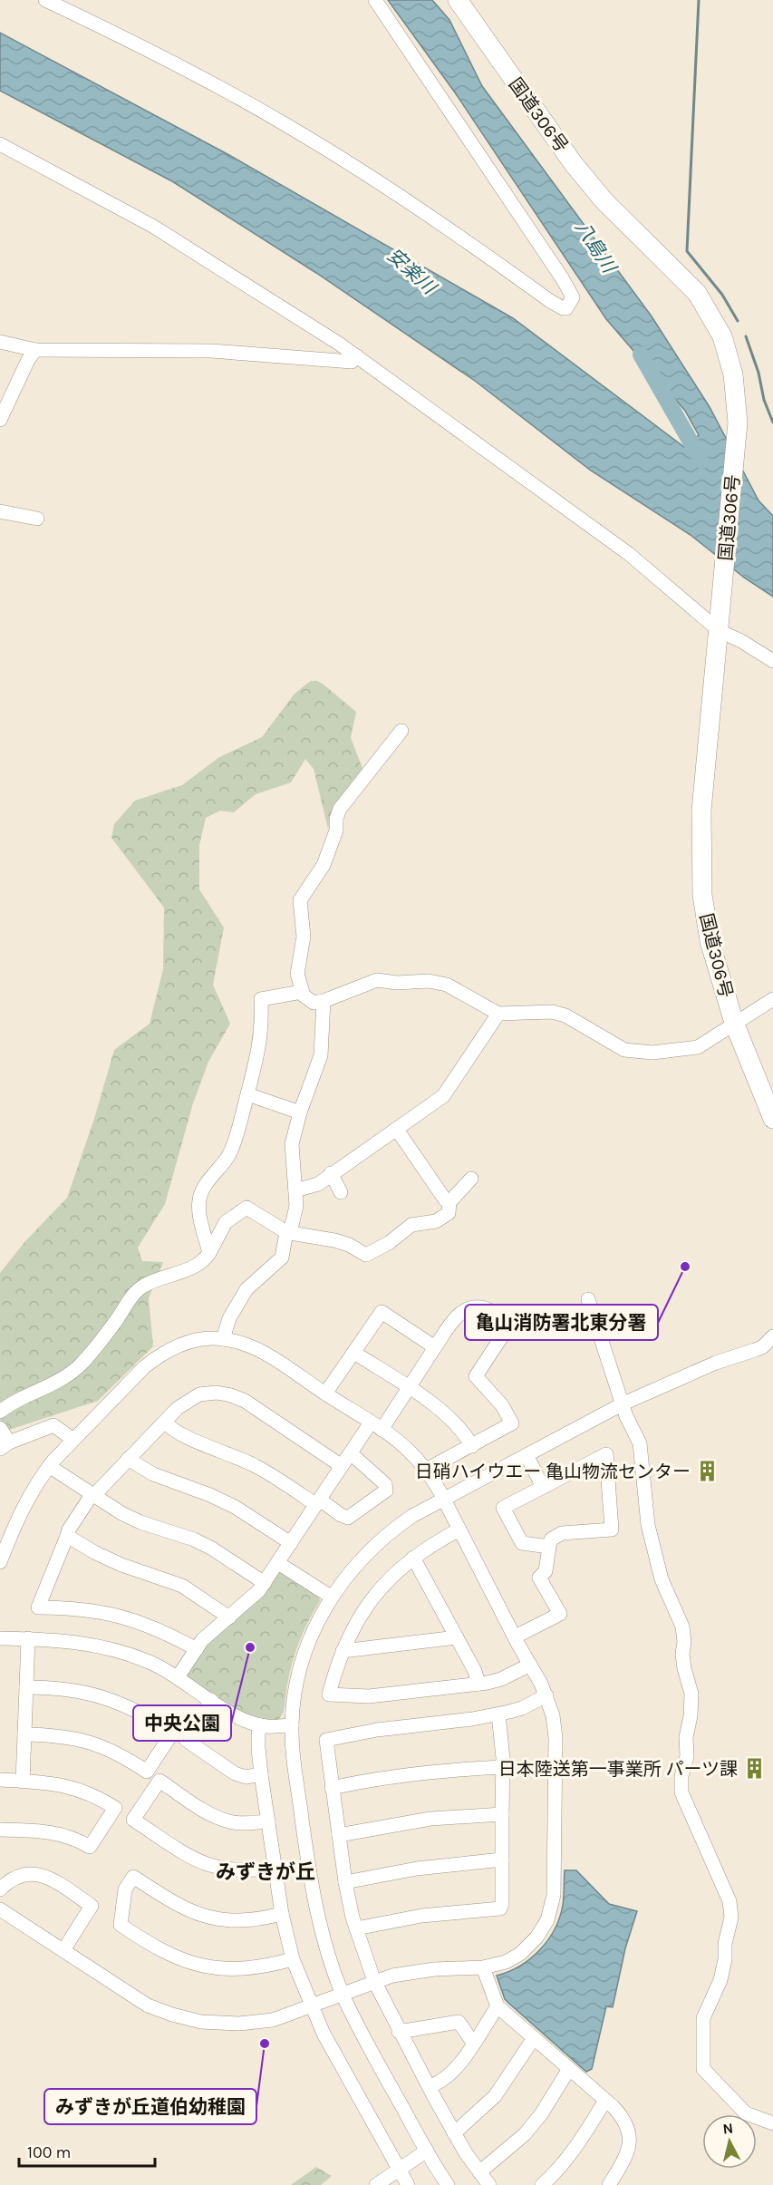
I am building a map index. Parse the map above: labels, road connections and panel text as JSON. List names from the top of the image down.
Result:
{
  "streets": {
    "highway": ["国道306号"]
  },
  "districts": ["みずきが丘"],
  "water": ["八島川", "安楽川"],
  "places": {
    "other": ["亀山消防署北東分署", "中央公園", "みずきが丘道伯幼稚園"],
    "building": ["日硝ハイウエー 亀山物流センター", "日本陸送第一事業所 パーツ課"]
  },
  "scale_bar": "100 m",
  "north": "top"
}
